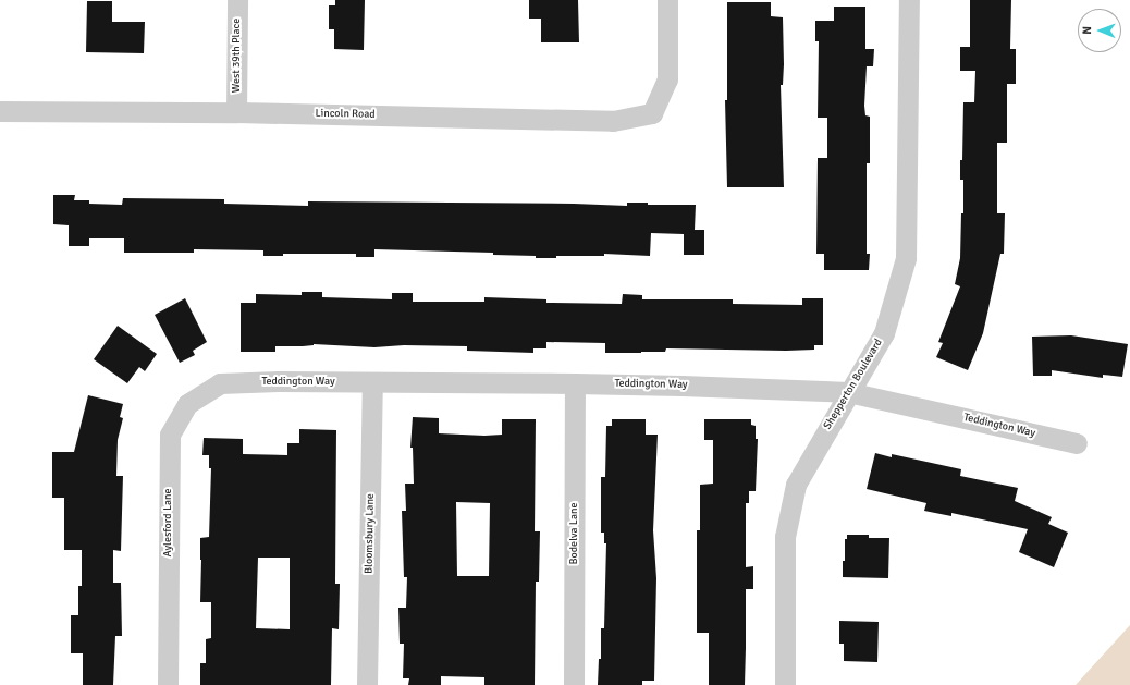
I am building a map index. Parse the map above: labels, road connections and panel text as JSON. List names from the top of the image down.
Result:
{
  "streets": {
    "street": [
      "West 39th Place",
      "Lincoln Road",
      "Teddington Way",
      "Shepperton Boulevard",
      "Aylesford Lane",
      "Bloomsbury Lane",
      "Bodelva Lane"
    ]
  },
  "crossings": [
    ["West 39th Place", "Lincoln Road"],
    ["Teddington Way", "Shepperton Boulevard"],
    ["Teddington Way", "Aylesford Lane"],
    ["Teddington Way", "Bloomsbury Lane"],
    ["Teddington Way", "Bodelva Lane"]
  ],
  "north": "left"
}
